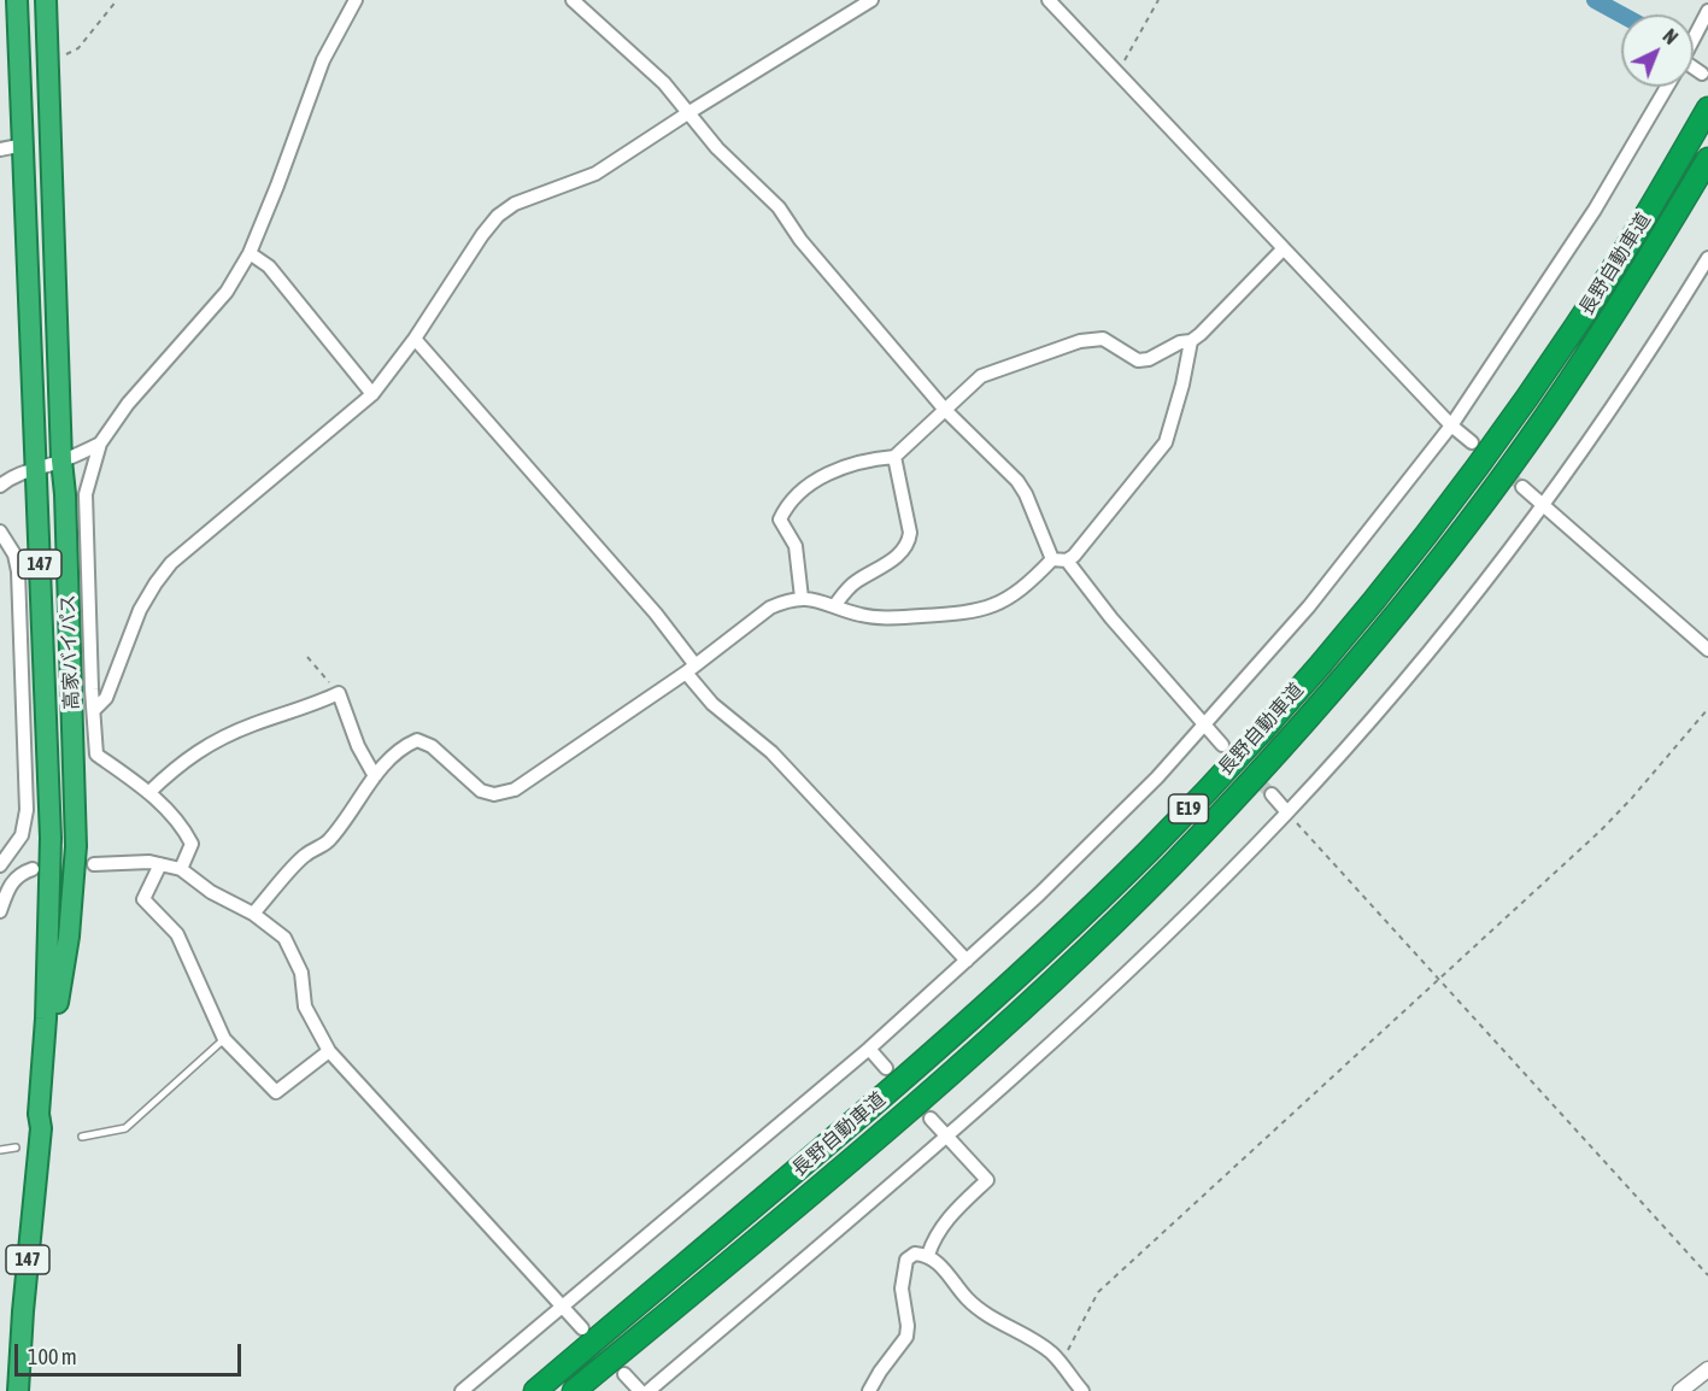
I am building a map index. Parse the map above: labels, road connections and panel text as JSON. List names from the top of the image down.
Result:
{
  "streets": {
    "highway": [
      "長野自動車道",
      "147",
      "高家バイパス",
      "E19"
    ]
  },
  "scale_bar": "100 m",
  "north": "top right"
}
